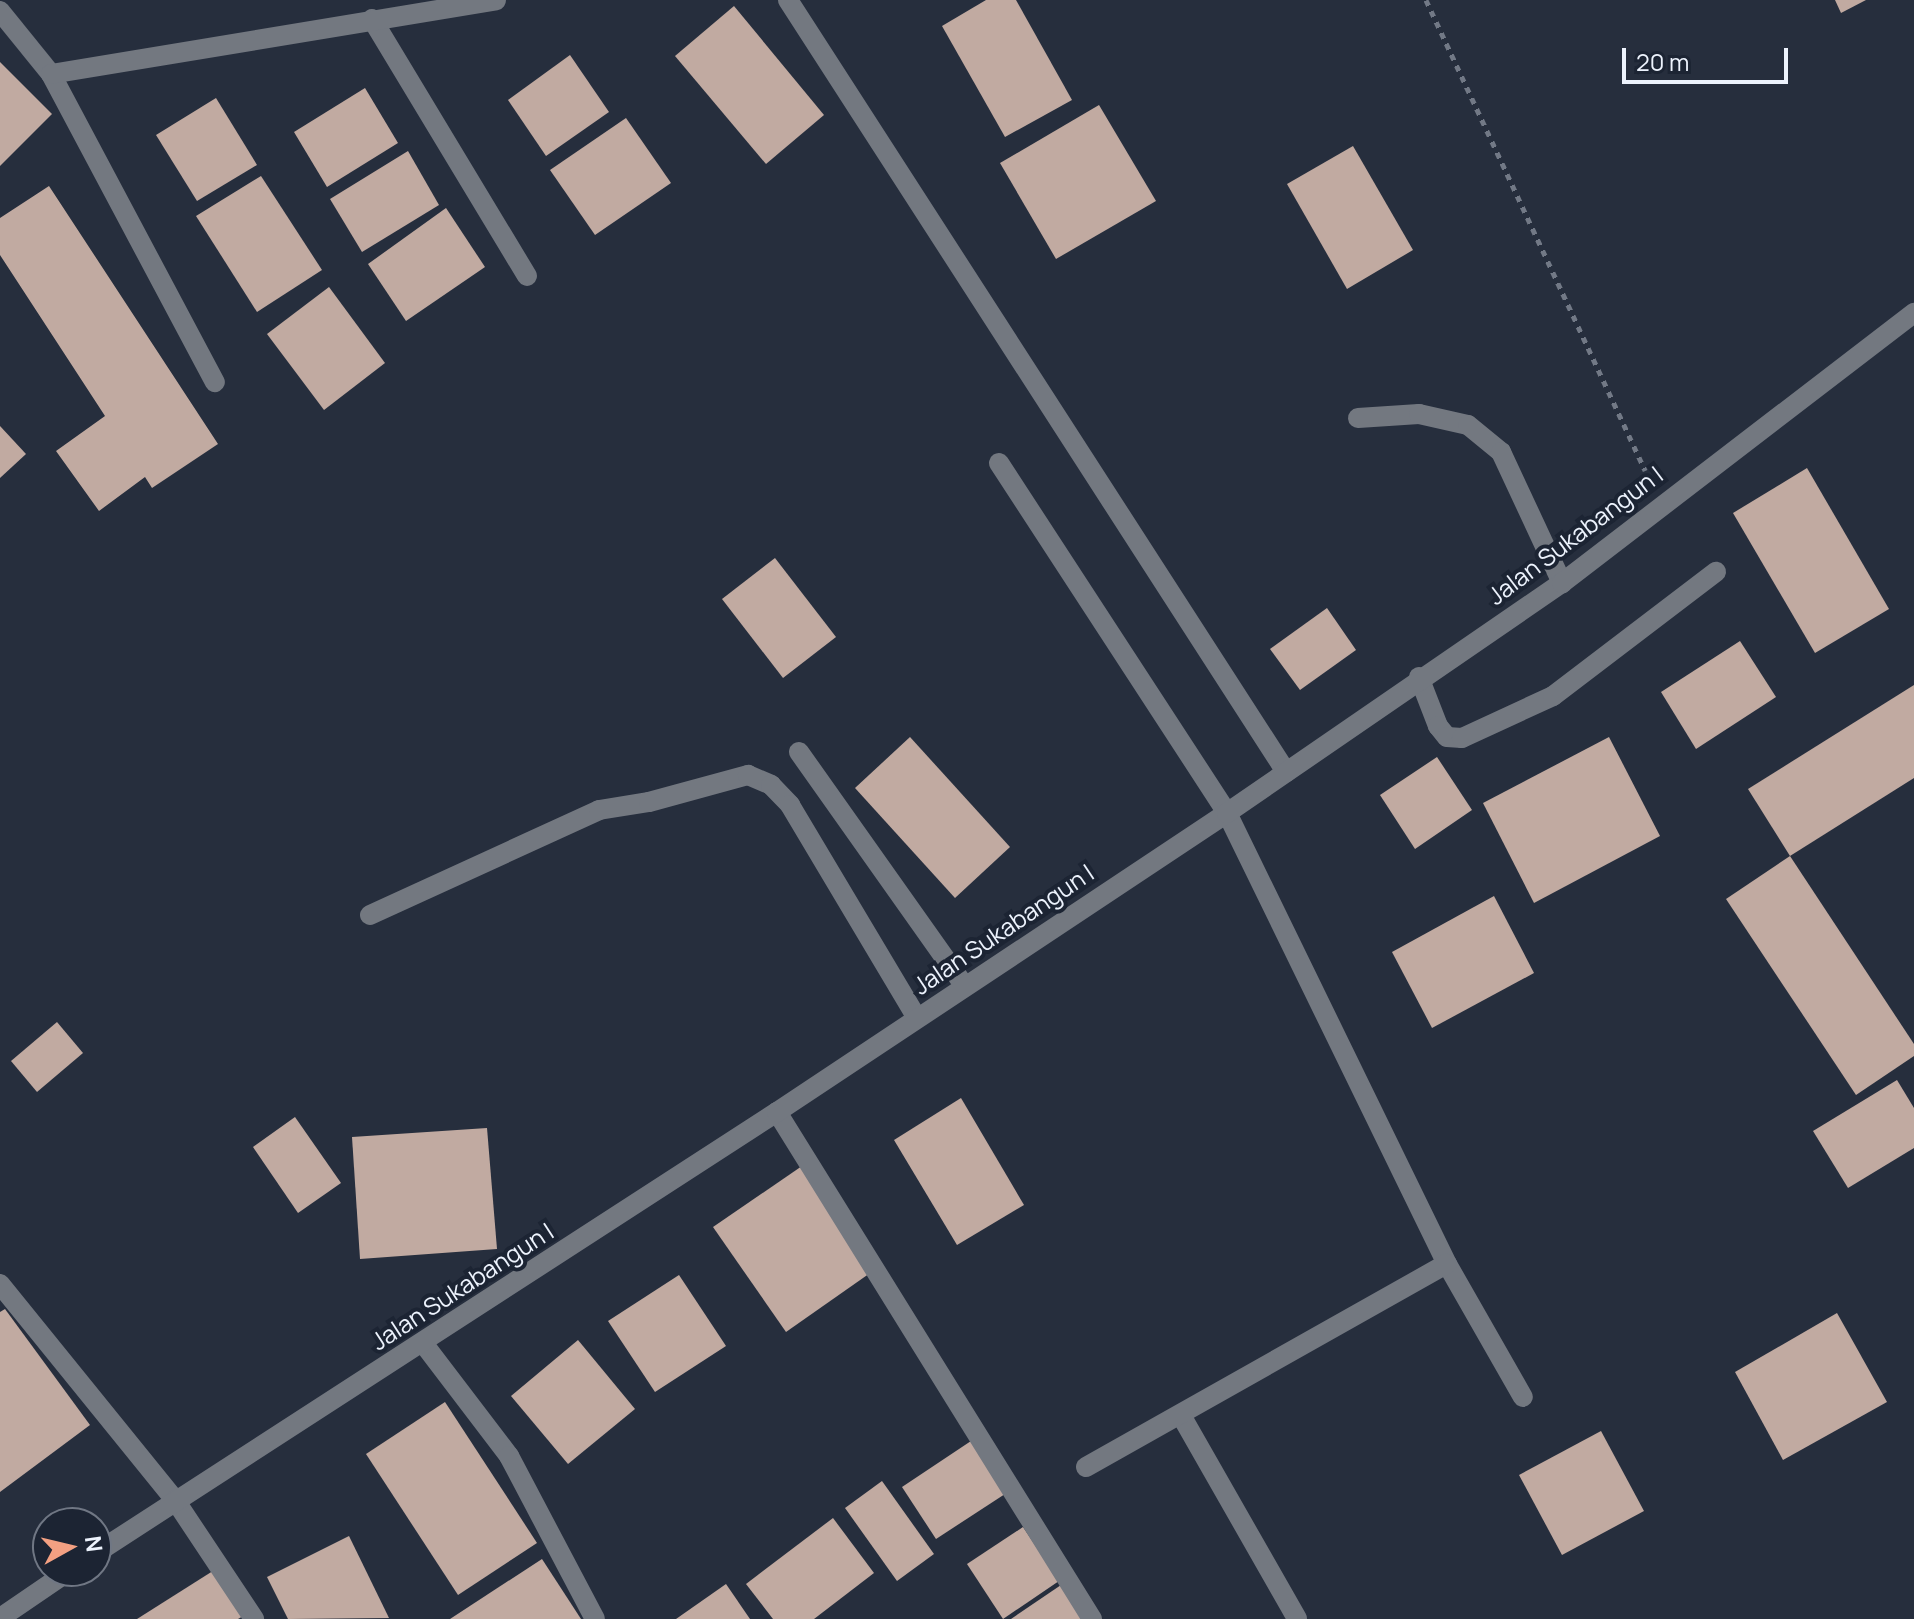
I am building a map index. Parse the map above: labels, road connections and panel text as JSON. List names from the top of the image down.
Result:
{
  "streets": {
    "street": ["Jalan Sukabangun I"]
  },
  "scale_bar": "20 m",
  "north": "right"
}
